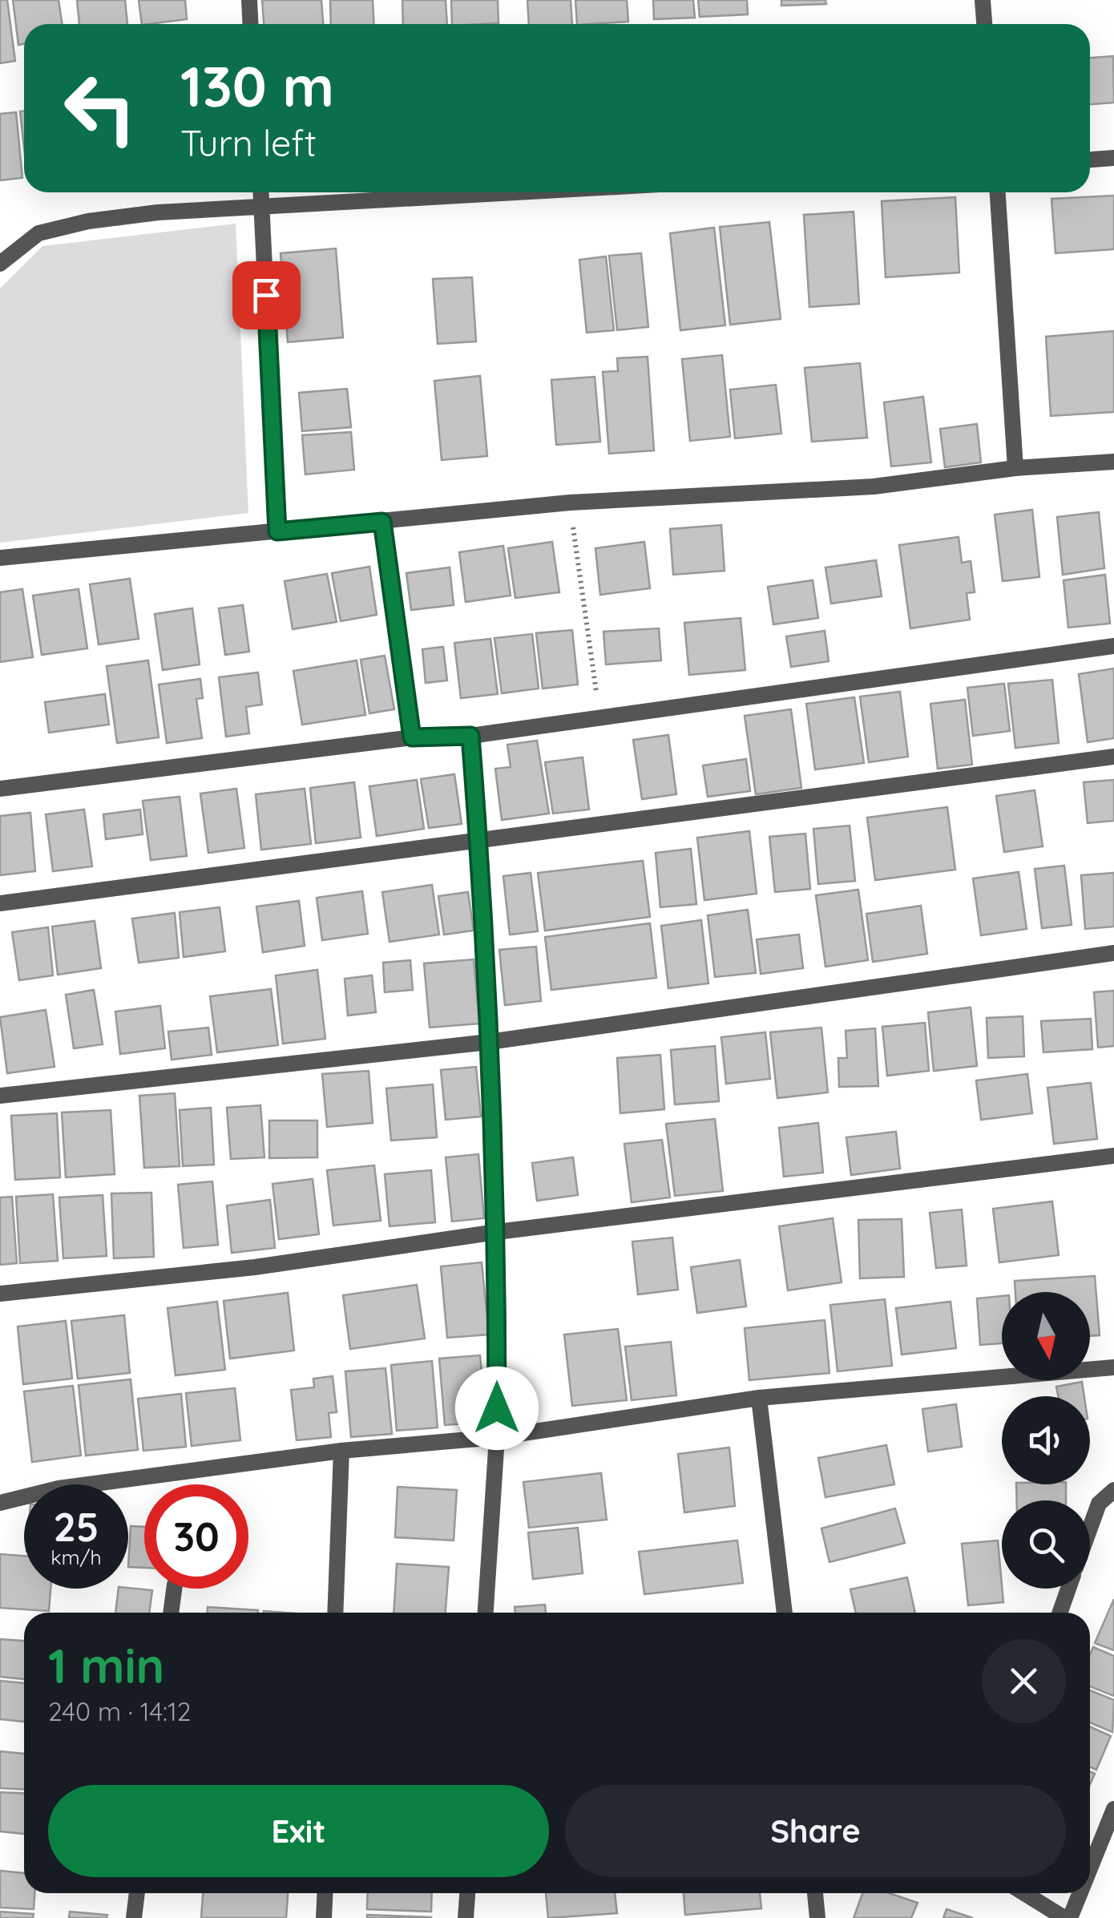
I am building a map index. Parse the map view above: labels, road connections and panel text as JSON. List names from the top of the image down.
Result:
{
  "north": "bottom",
  "page": {
    "turn": ["130 m", "Turn left"],
    "speed": "25 km/h",
    "limit": "30",
    "heading": ["1 min", "240 m · 14:12"],
    "buttons": ["Exit", "Share"]
  }
}
